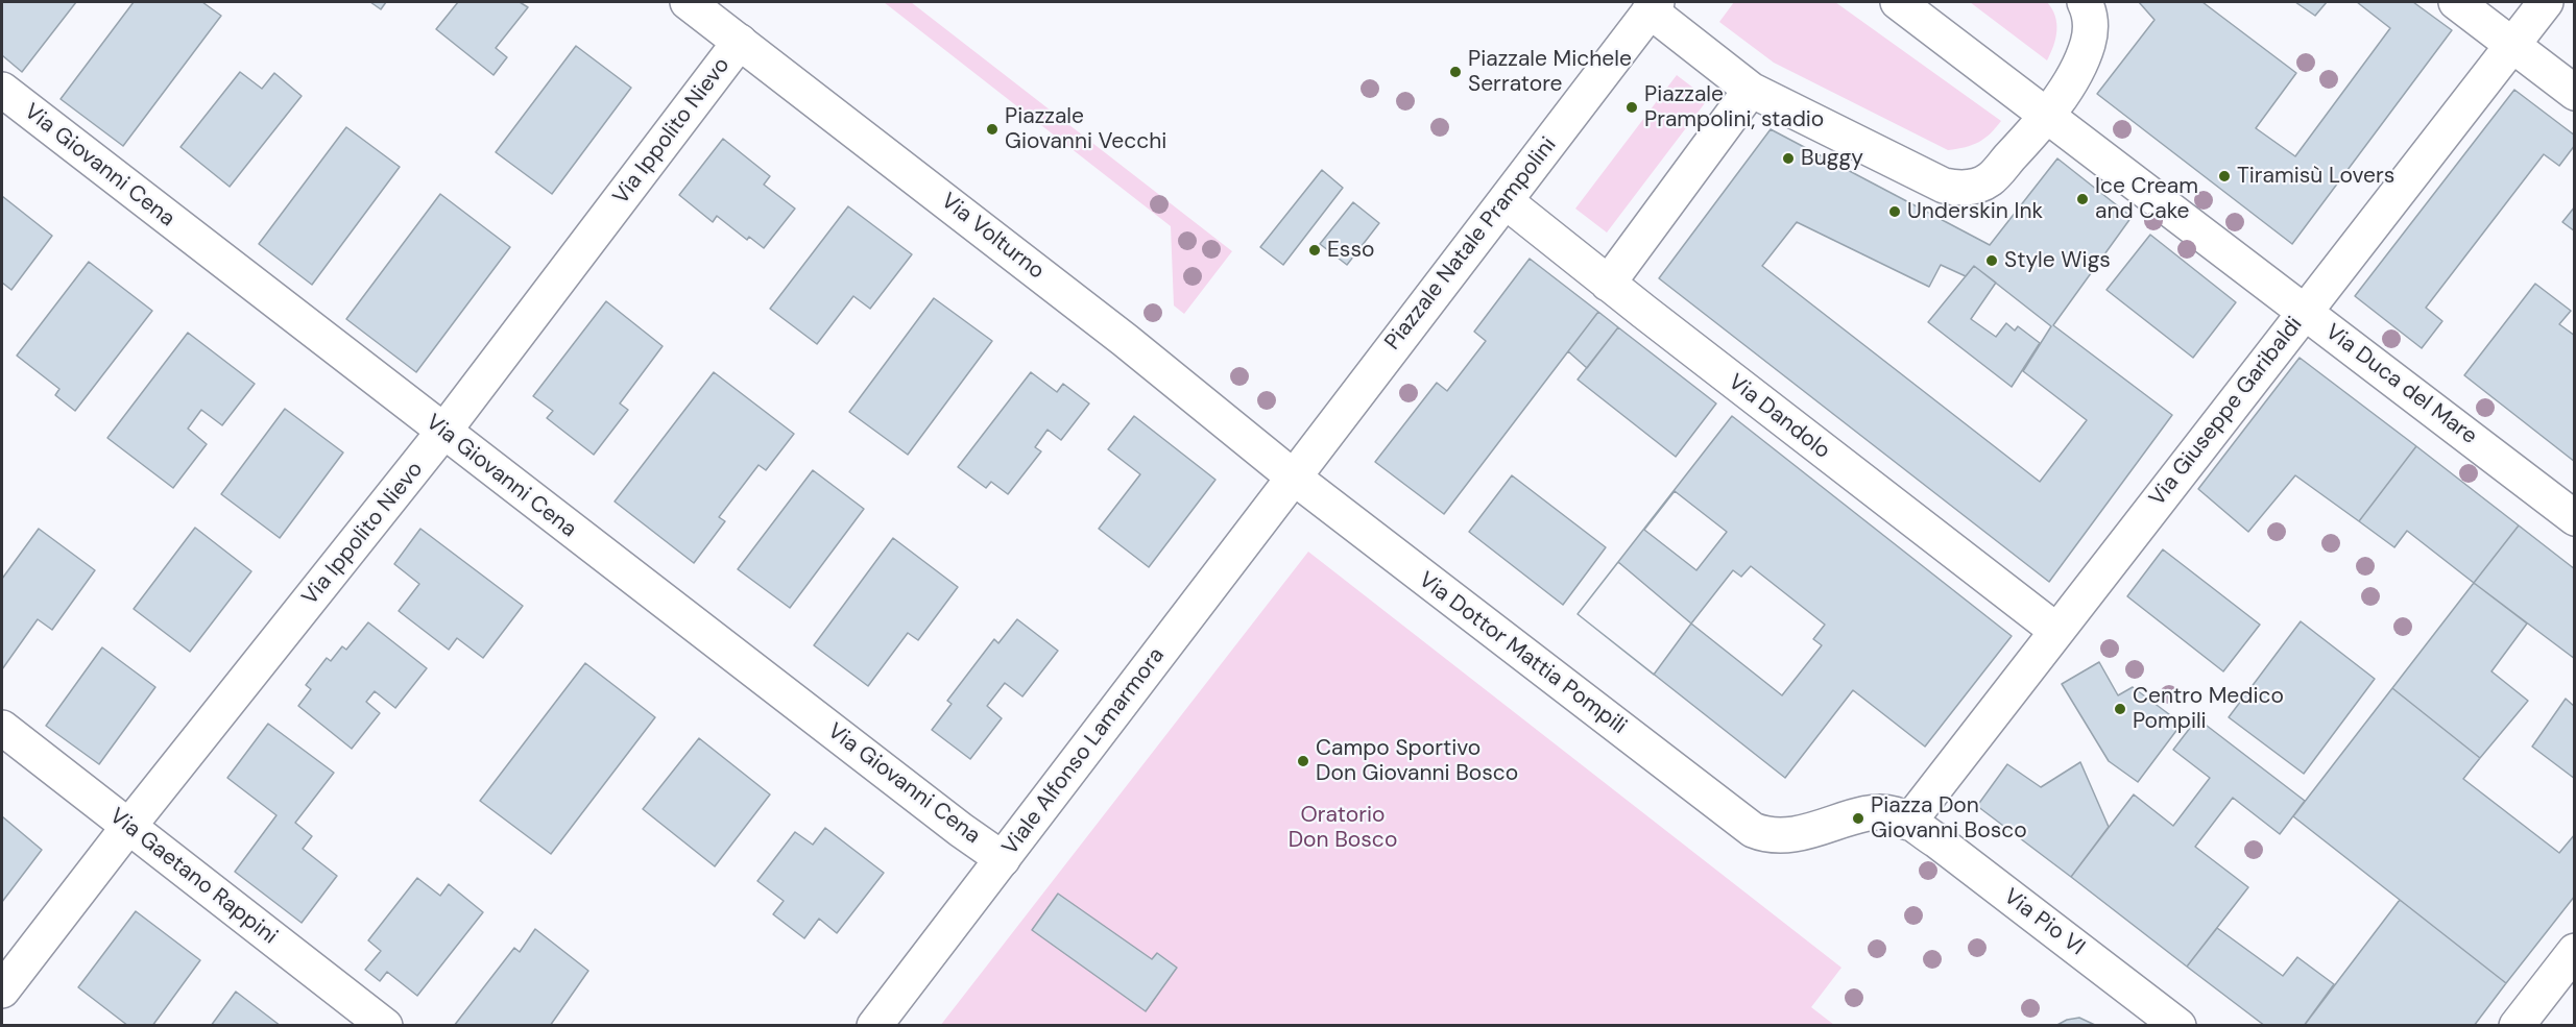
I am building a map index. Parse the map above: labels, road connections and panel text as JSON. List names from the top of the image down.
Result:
{
  "streets": {
    "street": [
      "Via Ippolito Nievo",
      "Via Giovanni Cena",
      "Via Volturno",
      "Piazzale Natale Prampolini",
      "Via Duca del Mare",
      "Via Giuseppe Garibaldi",
      "Via Dandolo",
      "Via Dottor Mattia Pompili",
      "Viale Alfonso Lamarmora",
      "Via Gaetano Rappini",
      "Via Pio VI"
    ]
  },
  "crossings": [
    ["Via Ippolito Nievo", "Via Giovanni Cena"],
    ["Via Ippolito Nievo", "Via Volturno"],
    ["Via Ippolito Nievo", "Via Gaetano Rappini"],
    ["Via Giovanni Cena", "Viale Alfonso Lamarmora"],
    ["Via Volturno", "Piazzale Natale Prampolini"],
    ["Via Volturno", "Via Dottor Mattia Pompili"],
    ["Via Volturno", "Viale Alfonso Lamarmora"],
    ["Piazzale Natale Prampolini", "Via Duca del Mare"],
    ["Piazzale Natale Prampolini", "Via Dandolo"],
    ["Piazzale Natale Prampolini", "Via Dottor Mattia Pompili"],
    ["Piazzale Natale Prampolini", "Viale Alfonso Lamarmora"],
    ["Via Duca del Mare", "Via Giuseppe Garibaldi"],
    ["Via Giuseppe Garibaldi", "Via Dandolo"],
    ["Via Giuseppe Garibaldi", "Via Dottor Mattia Pompili"],
    ["Via Giuseppe Garibaldi", "Via Pio VI"],
    ["Via Dottor Mattia Pompili", "Viale Alfonso Lamarmora"],
    ["Via Dottor Mattia Pompili", "Via Pio VI"]
  ],
  "parks": ["Oratorio Don Bosco"],
  "places": [
    "Piazzale Michele Serratore",
    "Piazzale Prampolini, stadio",
    "Piazzale Giovanni Vecchi",
    "Buggy",
    "Tiramisù Lovers",
    "Ice Cream and Cake",
    "Underskin Ink",
    "Esso",
    "Style Wigs",
    "Centro Medico Pompili",
    "Campo Sportivo Don Giovanni Bosco",
    "Piazza Don Giovanni Bosco"
  ]
}
